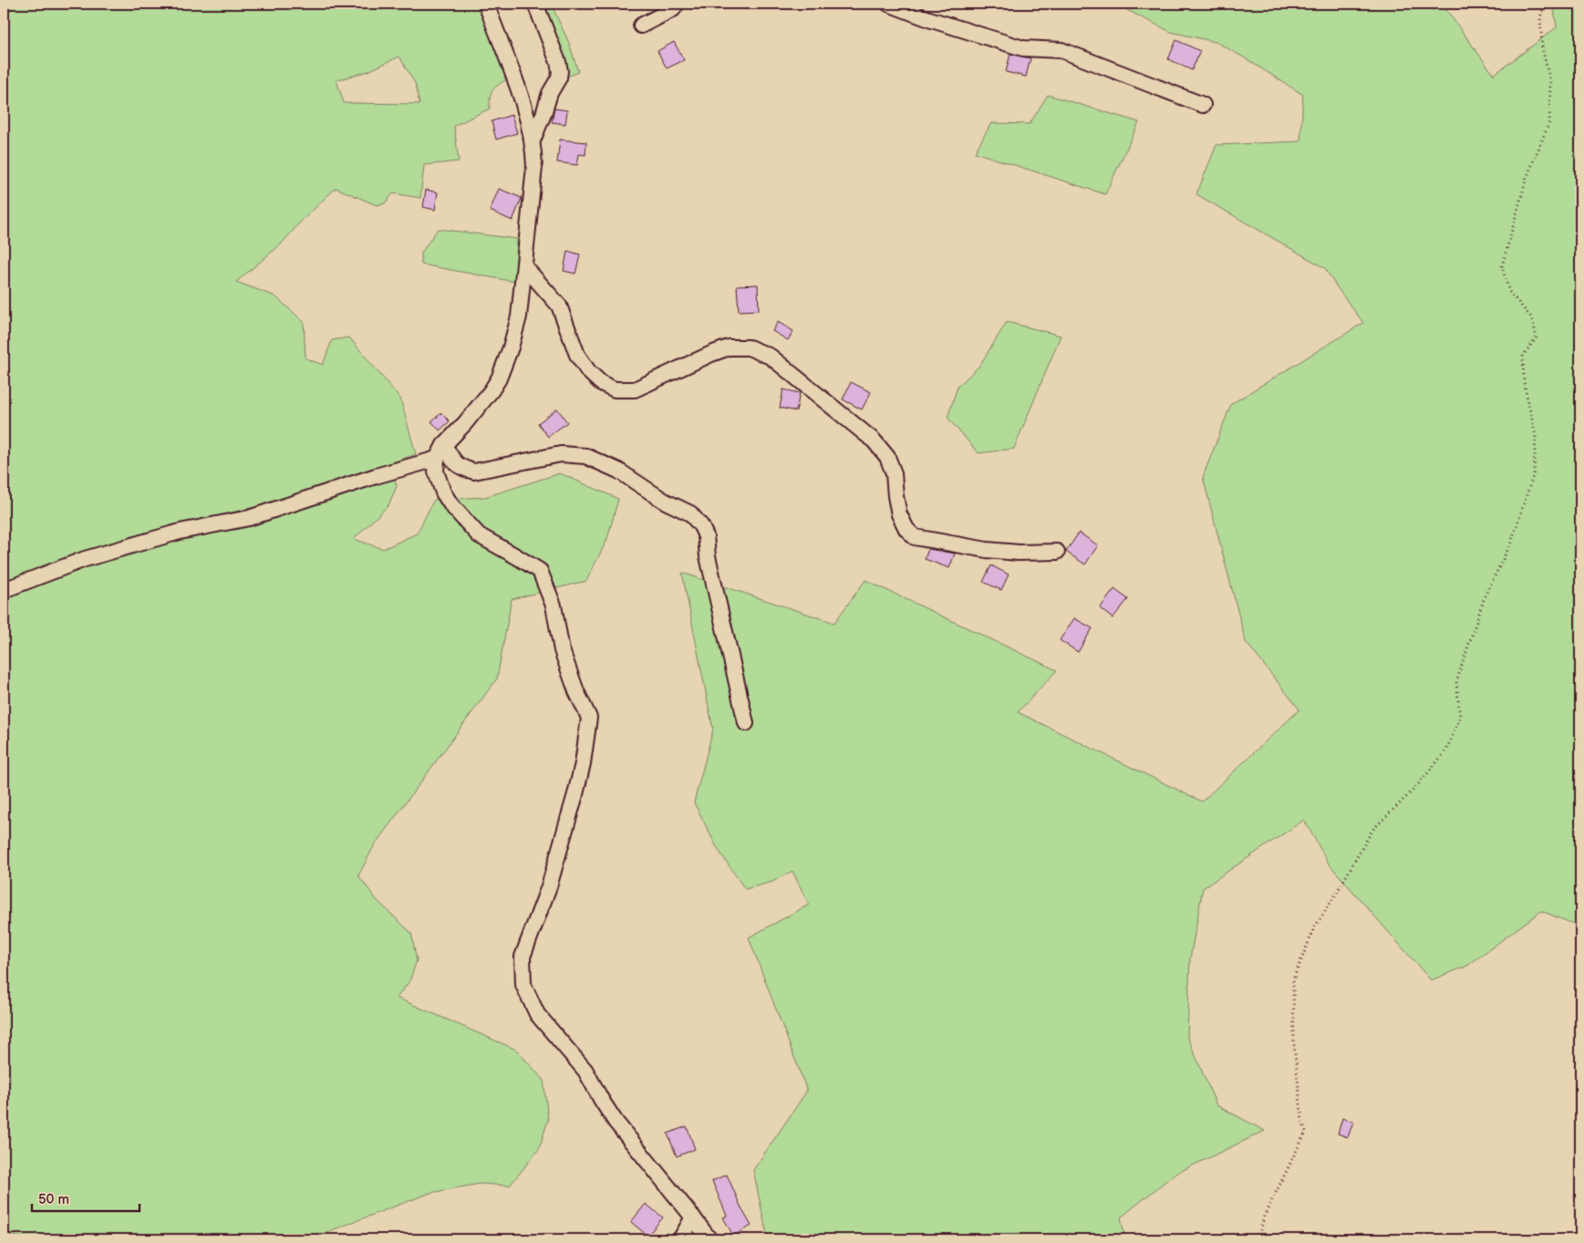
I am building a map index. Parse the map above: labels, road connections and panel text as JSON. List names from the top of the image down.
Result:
{
  "scale_bar": "50 m"
}
